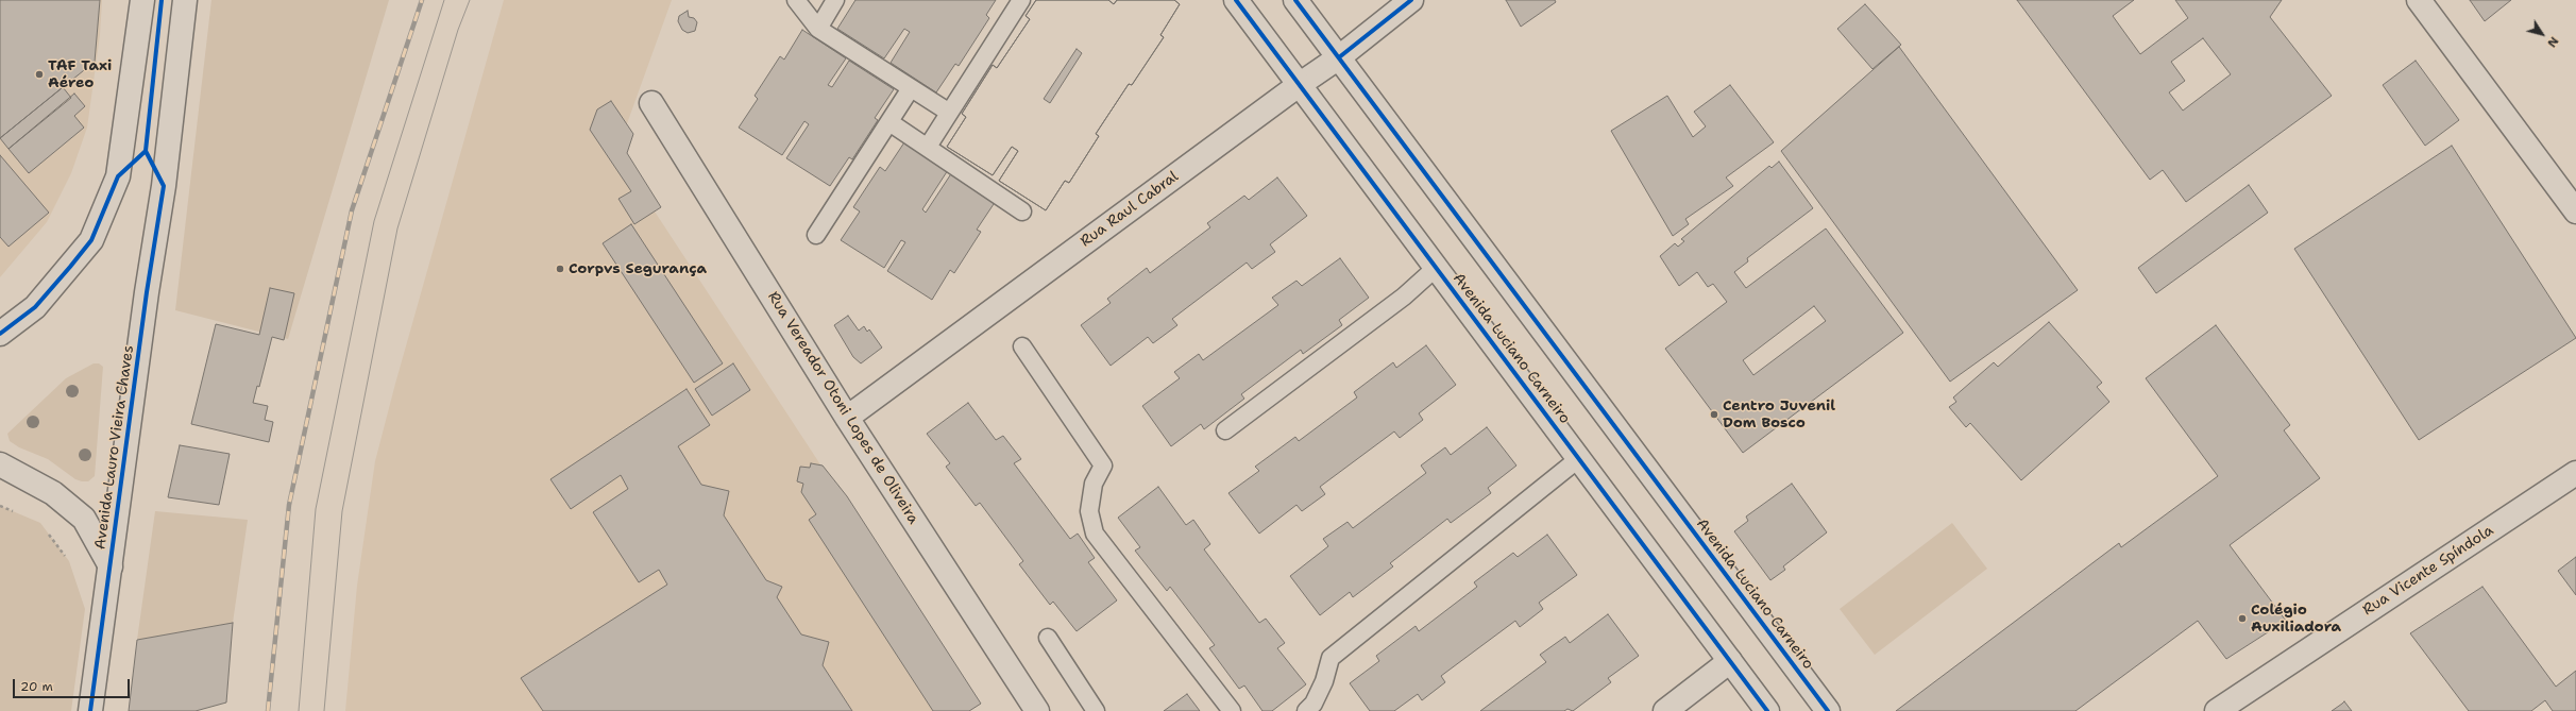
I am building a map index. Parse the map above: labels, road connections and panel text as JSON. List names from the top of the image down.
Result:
{
  "streets": {
    "street": [
      "Rua Raul Cabral",
      "Avenida Luciano Carneiro",
      "Rua Vereador Otoni Lopes de Oliveira",
      "Avenida Lauro Vieira Chaves",
      "Rua Vicente Spíndola"
    ]
  },
  "crossings": [
    ["Rua Raul Cabral", "Avenida Luciano Carneiro"],
    ["Rua Raul Cabral", "Rua Vereador Otoni Lopes de Oliveira"]
  ],
  "places": [
    "TAF Taxi Aéreo",
    "Corpvs Segurança",
    "Centro Juvenil Dom Bosco",
    "Colégio Auxiliadora"
  ],
  "scale_bar": "20 m",
  "north": "bottom right"
}
